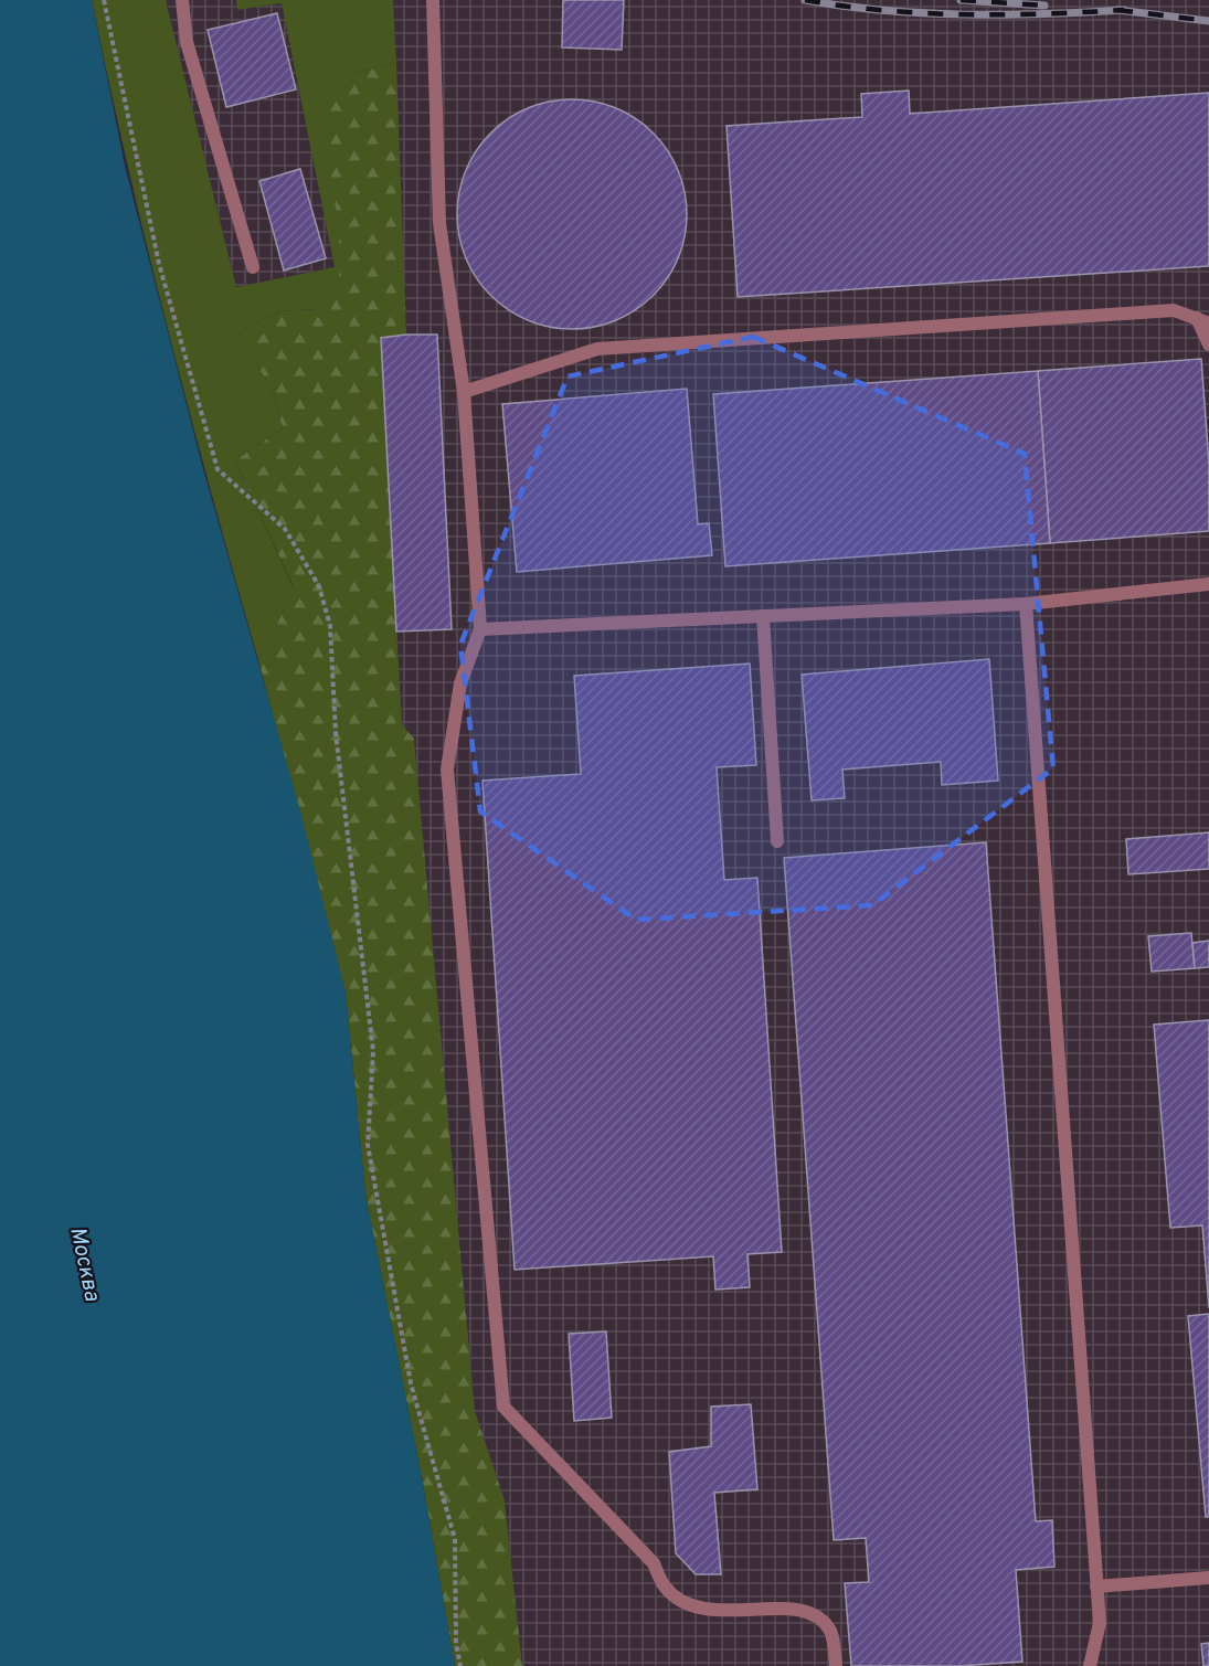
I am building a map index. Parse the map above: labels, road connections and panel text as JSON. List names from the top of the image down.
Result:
{
  "water": ["Москва"]
}
